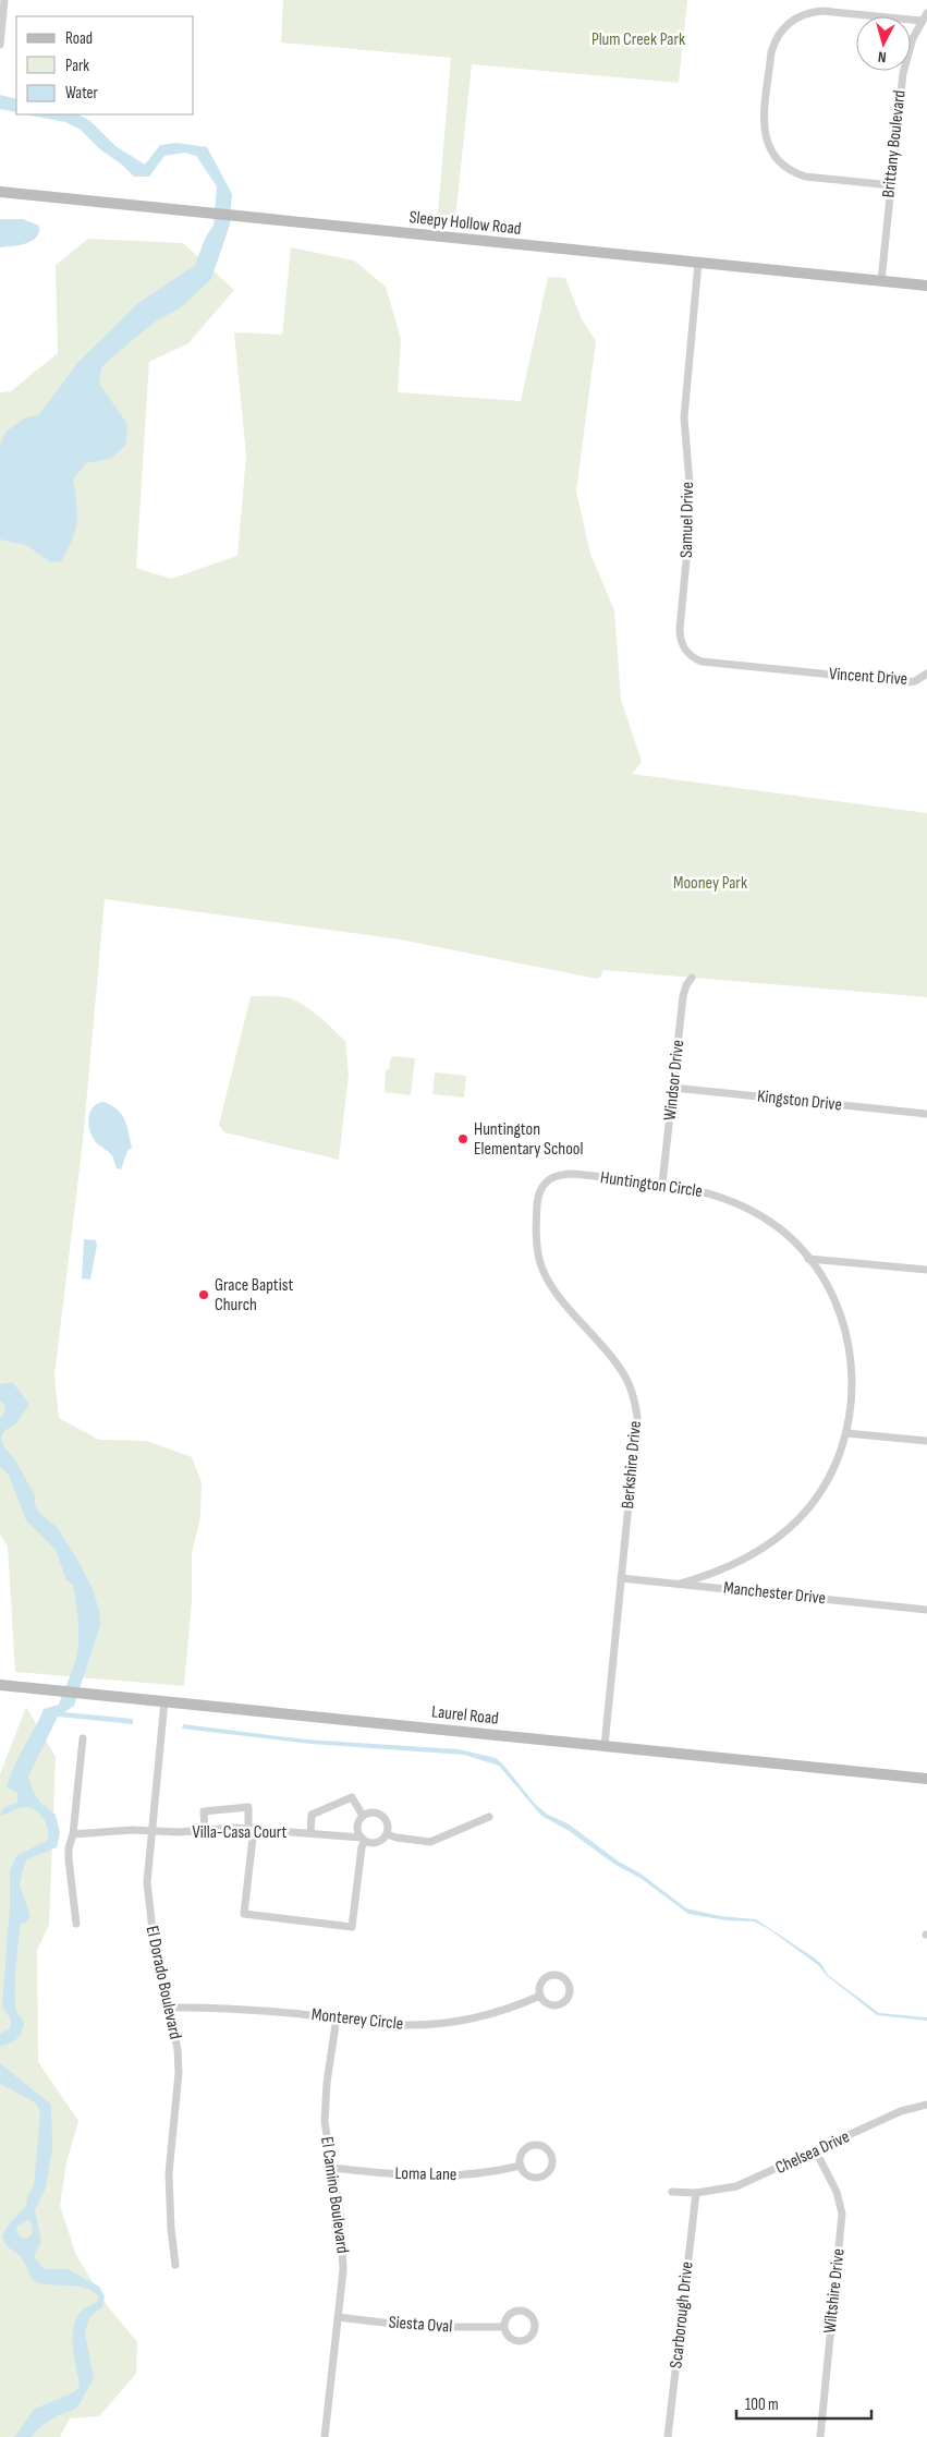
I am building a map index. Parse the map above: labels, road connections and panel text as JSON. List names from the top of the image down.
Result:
{
  "streets": {
    "street": [
      "Brittany Boulevard",
      "Sleepy Hollow Road",
      "Samuel Drive",
      "Vincent Drive",
      "Windsor Drive",
      "Kingston Drive",
      "Huntington Circle",
      "Berkshire Drive",
      "Manchester Drive",
      "Laurel Road",
      "Villa-Casa Court",
      "El Dorado Boulevard",
      "Monterey Circle",
      "Chelsea Drive",
      "Loma Lane",
      "El Camino Boulevard",
      "Wiltshire Drive",
      "Scarborough Drive",
      "Siesta Oval"
    ]
  },
  "crossings": [
    ["Brittany Boulevard", "Sleepy Hollow Road"],
    ["Sleepy Hollow Road", "Samuel Drive"],
    ["Samuel Drive", "Vincent Drive"],
    ["Windsor Drive", "Kingston Drive"],
    ["Windsor Drive", "Huntington Circle"],
    ["Huntington Circle", "Berkshire Drive"],
    ["Huntington Circle", "Manchester Drive"],
    ["Berkshire Drive", "Manchester Drive"],
    ["Berkshire Drive", "Laurel Road"],
    ["Laurel Road", "El Dorado Boulevard"],
    ["Villa-Casa Court", "El Dorado Boulevard"],
    ["El Dorado Boulevard", "Monterey Circle"],
    ["Monterey Circle", "El Camino Boulevard"],
    ["Chelsea Drive", "Wiltshire Drive"],
    ["Chelsea Drive", "Scarborough Drive"],
    ["Loma Lane", "El Camino Boulevard"],
    ["El Camino Boulevard", "Siesta Oval"]
  ],
  "parks": ["Plum Creek Park", "Mooney Park"],
  "places": ["Huntington Elementary School", "Grace Baptist Church"],
  "legend": ["Road", "Park", "Water"],
  "scale_bar": "100 m",
  "north": "bottom"
}
